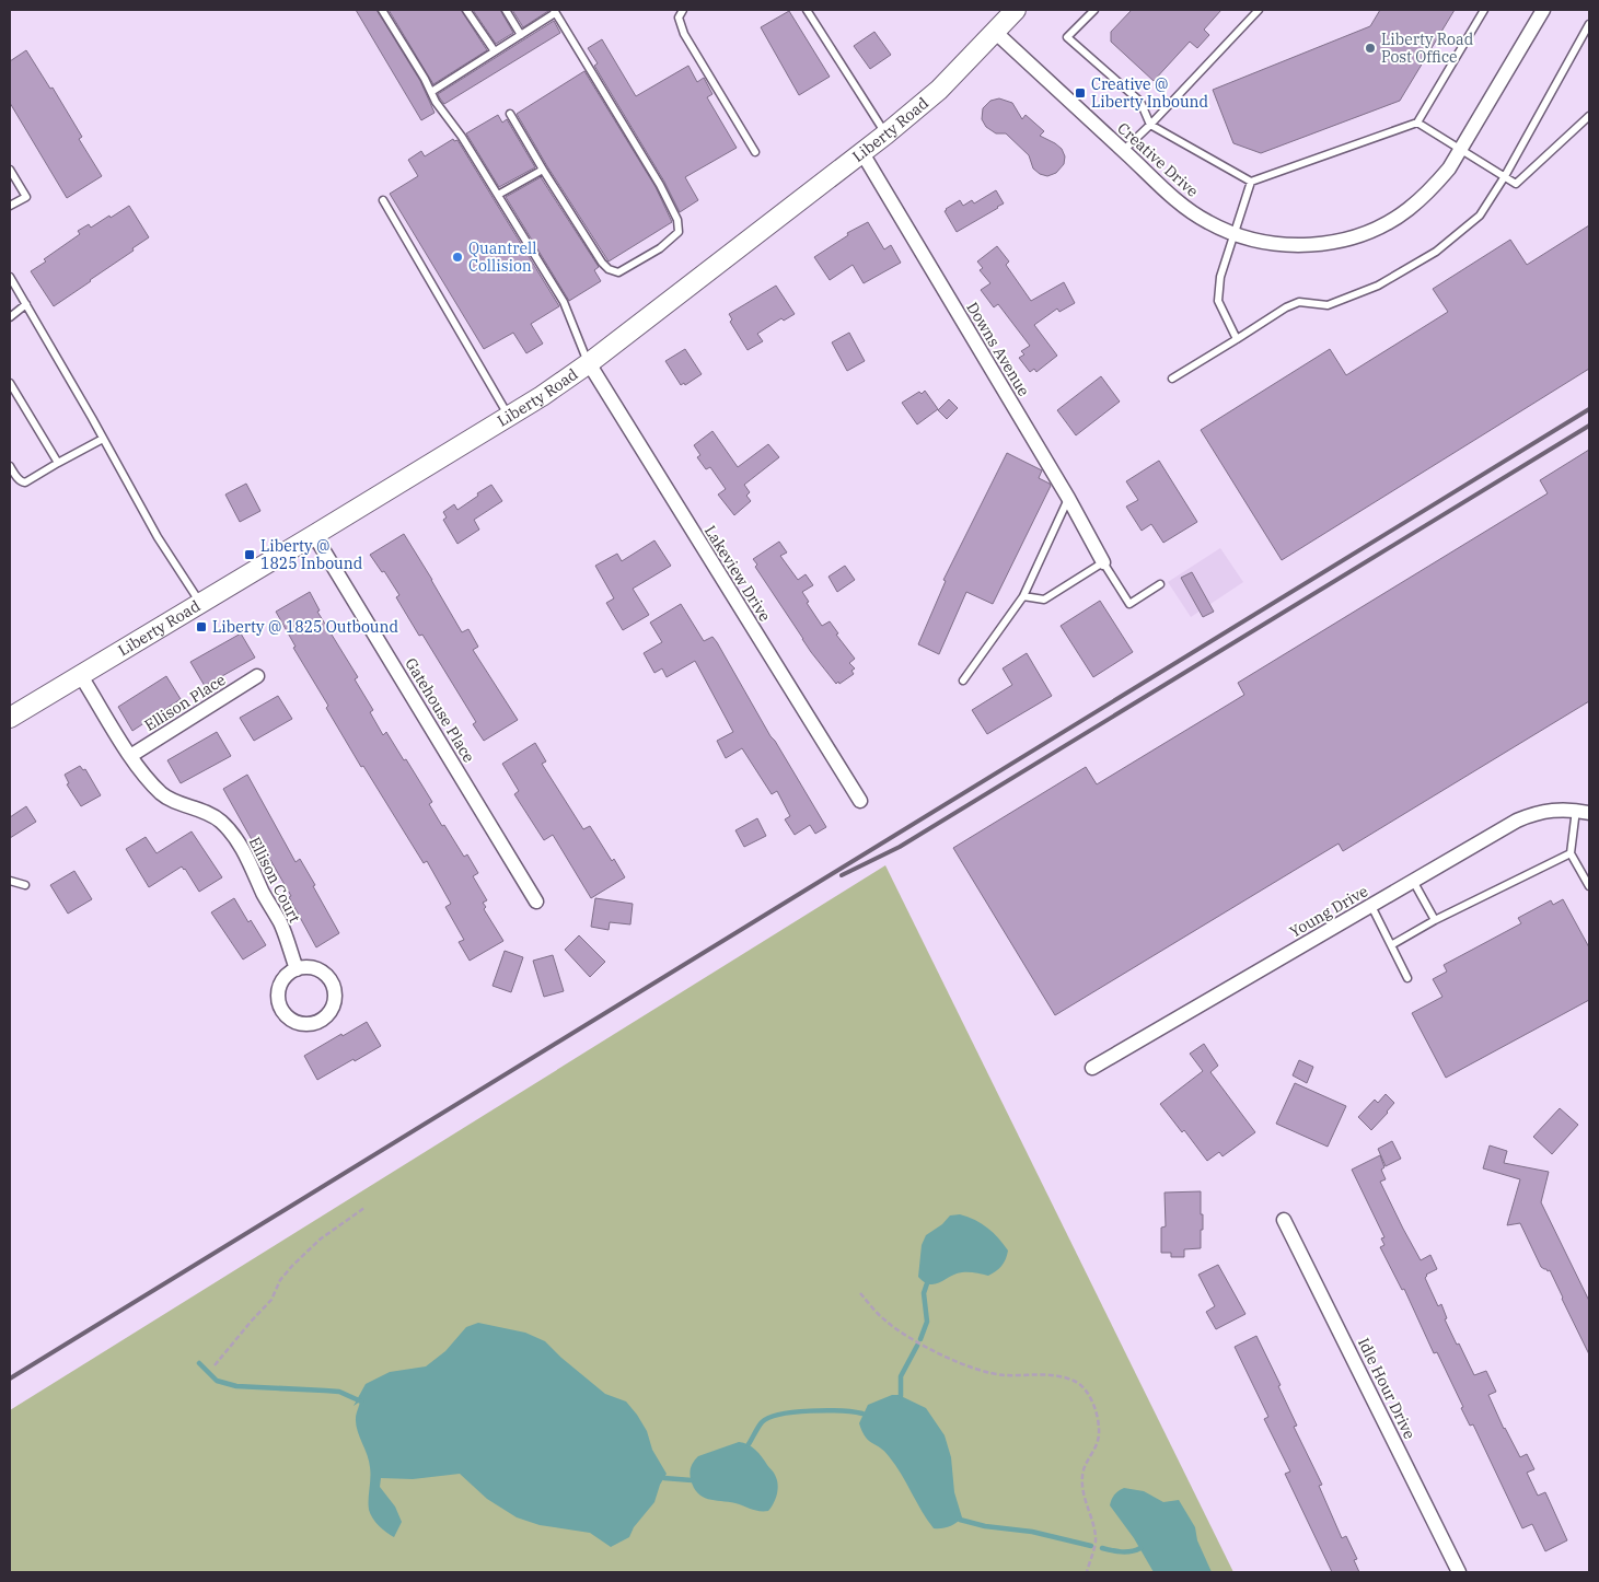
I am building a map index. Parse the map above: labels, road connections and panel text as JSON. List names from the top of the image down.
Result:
{
  "streets": {
    "main road": ["Liberty Road"],
    "street": [
      "Creative Drive",
      "Downs Avenue",
      "Lakeview Drive",
      "Ellison Place",
      "Gatehouse Place",
      "Ellison Court",
      "Young Drive",
      "Idle Hour Drive"
    ]
  },
  "crossings": [
    ["Liberty Road", "Creative Drive"],
    ["Liberty Road", "Downs Avenue"],
    ["Liberty Road", "Lakeview Drive"],
    ["Liberty Road", "Gatehouse Place"],
    ["Liberty Road", "Ellison Court"],
    ["Ellison Place", "Ellison Court"]
  ],
  "places": {
    "other": ["Liberty Road Post Office", "Quantrell Collision"],
    "transit": ["Creative @ Liberty Inbound", "Liberty @ 1825 Inbound", "Liberty @ 1825 Outbound"]
  }
}
